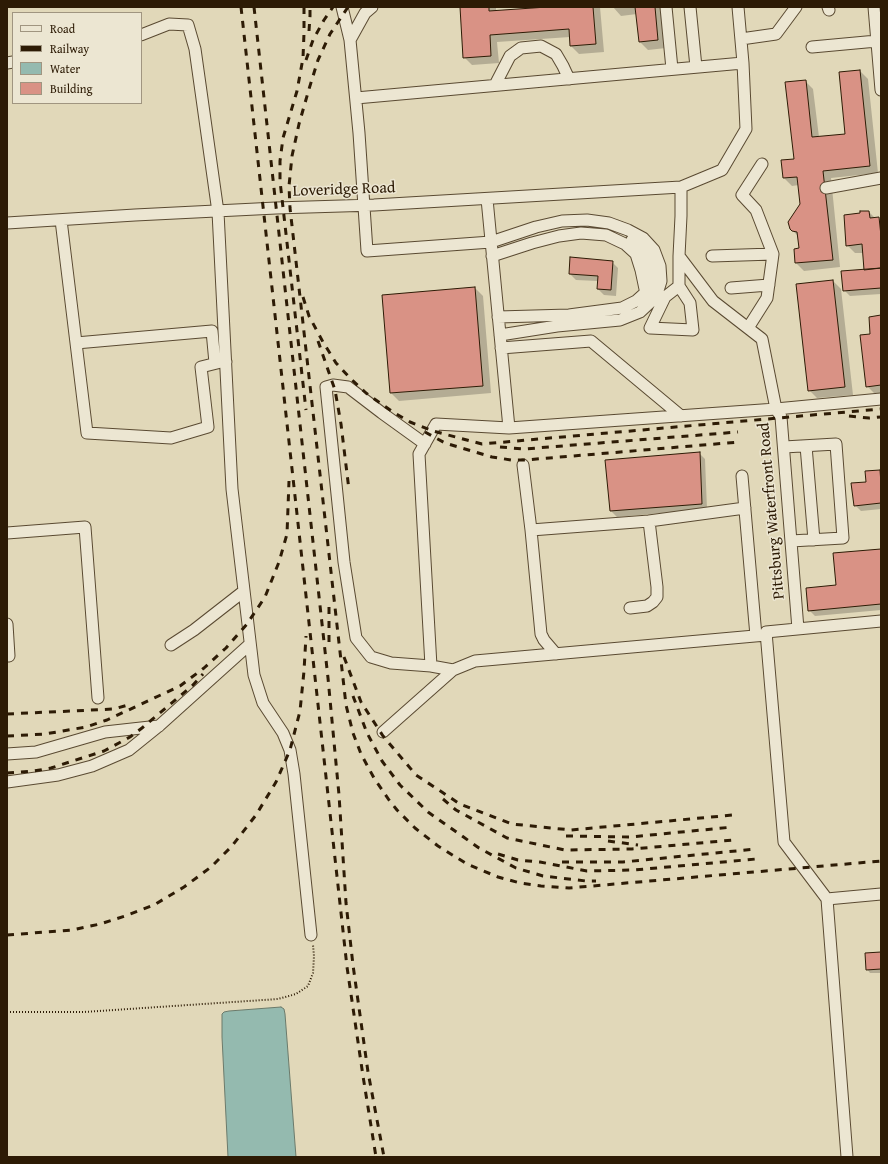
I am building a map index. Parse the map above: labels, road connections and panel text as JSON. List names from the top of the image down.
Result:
{
  "streets": {
    "street": ["Loveridge Road", "Pittsburg Waterfront Road"]
  },
  "legend": [
    "Road",
    "Railway",
    "Water",
    "Building"
  ]
}
